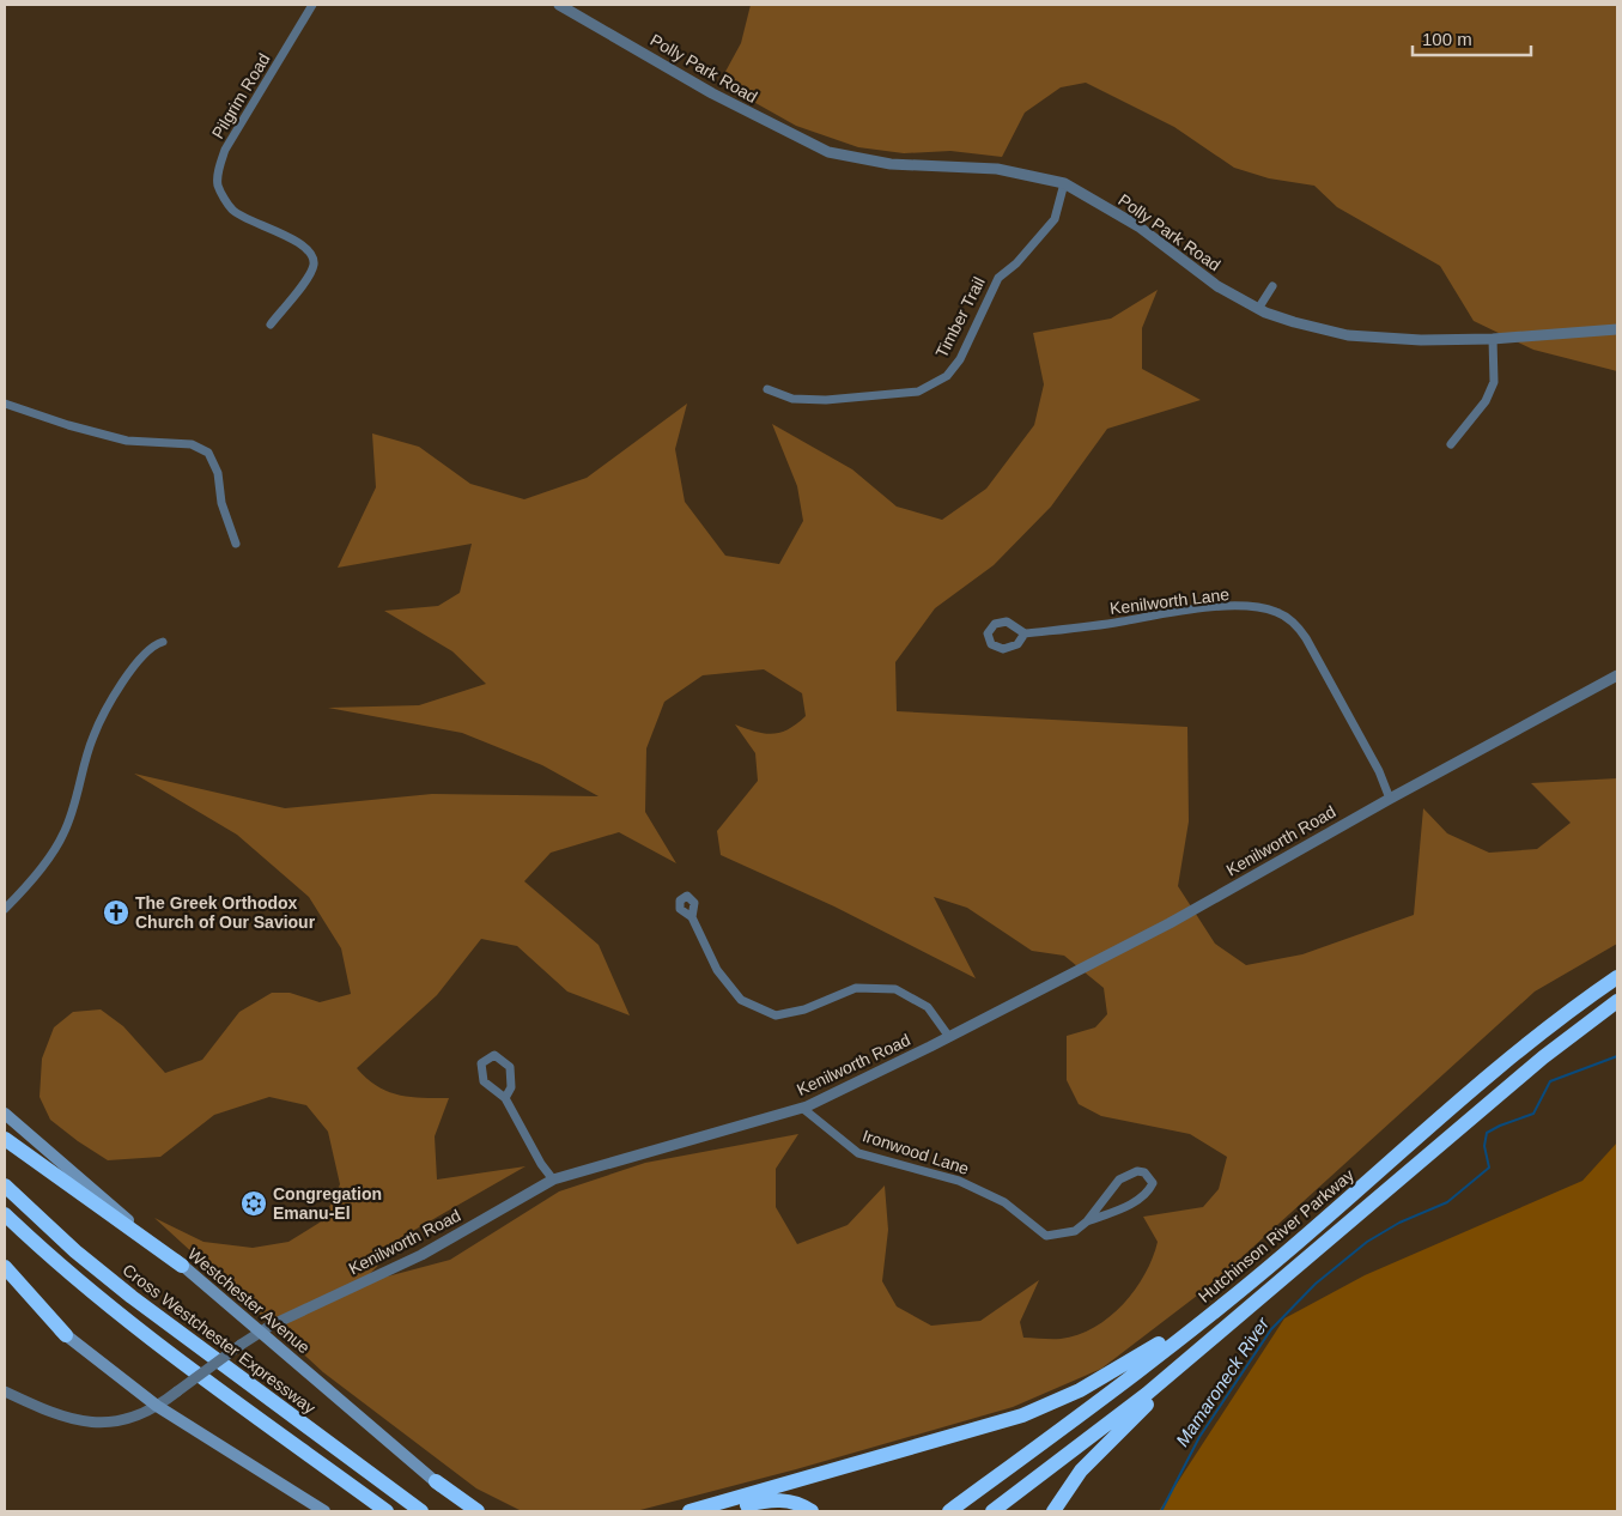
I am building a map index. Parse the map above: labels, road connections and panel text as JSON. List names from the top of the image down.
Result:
{
  "streets": {
    "highway": ["Hutchinson River Parkway", "Cross Westchester Expressway"],
    "main road": ["Westchester Avenue"],
    "street": [
      "Polly Park Road",
      "Pilgrim Road",
      "Timber Trail",
      "Kenilworth Lane",
      "Kenilworth Road",
      "Ironwood Lane"
    ]
  },
  "crossings": [
    ["Polly Park Road", "Timber Trail"],
    ["Kenilworth Lane", "Kenilworth Road"],
    ["Kenilworth Road", "Ironwood Lane"],
    ["Kenilworth Road", "Westchester Avenue"]
  ],
  "water": ["Mamaroneck River"],
  "places": {
    "church": ["The Greek Orthodox Church of Our Saviour"],
    "synagogue": ["Congregation Emanu-El"]
  },
  "scale_bar": "100 m"
}
